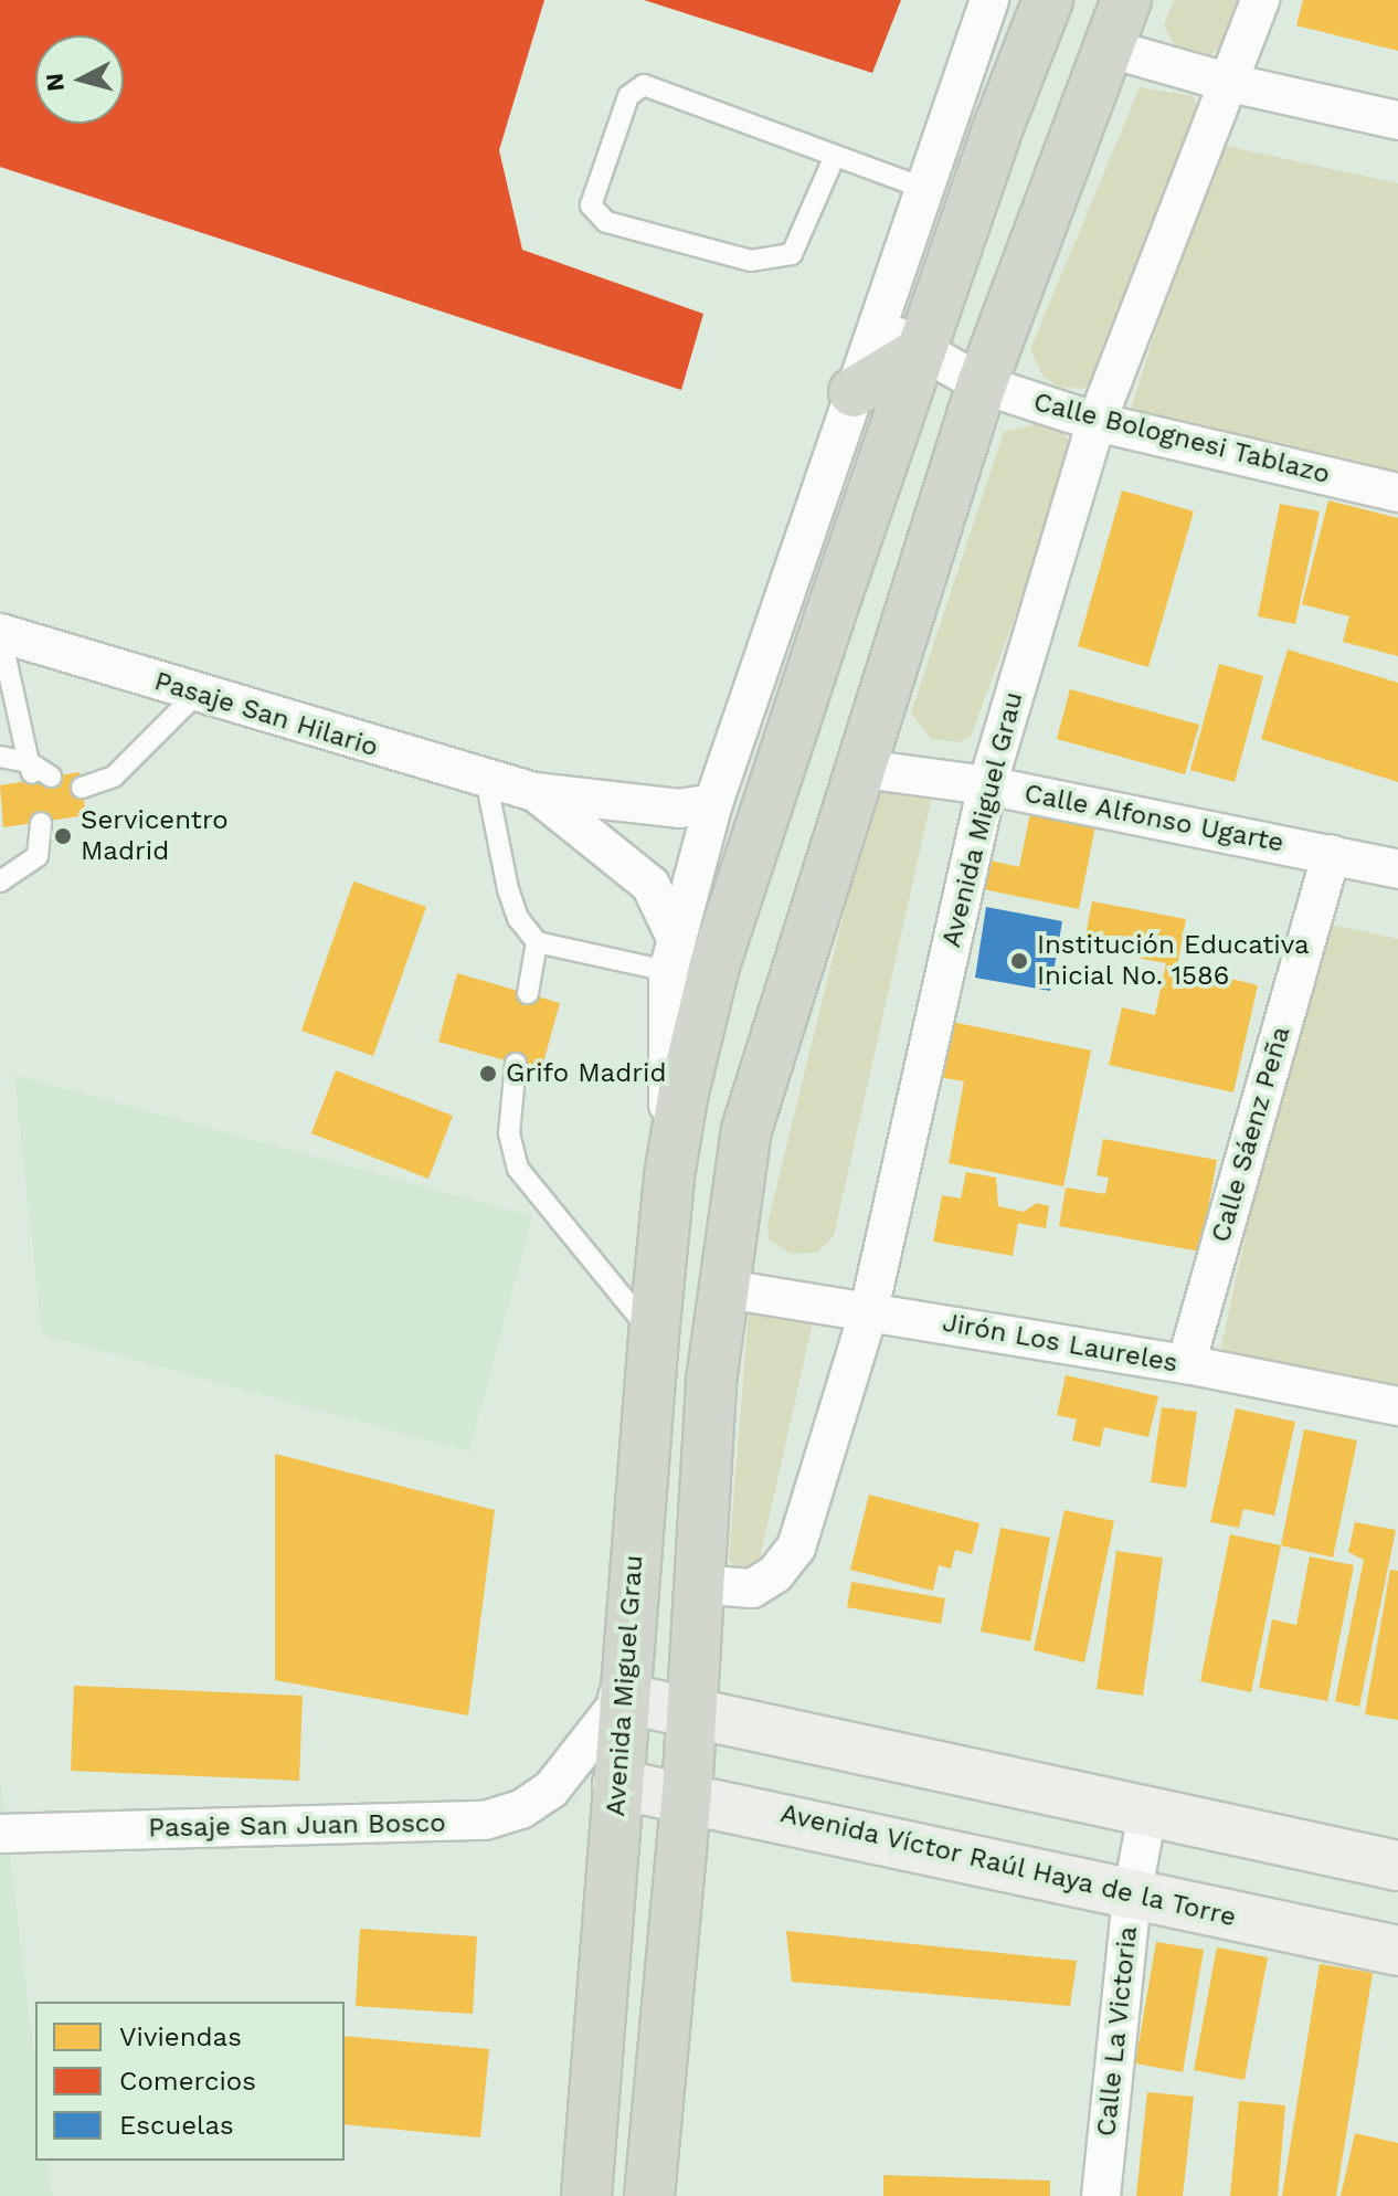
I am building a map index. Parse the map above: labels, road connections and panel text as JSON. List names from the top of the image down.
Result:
{
  "streets": {
    "highway": ["Avenida Miguel Grau"],
    "main road": ["Avenida Víctor Raúl Haya de la Torre"],
    "street": [
      "Calle Bolognesi Tablazo",
      "Pasaje San Hilario",
      "Calle Alfonso Ugarte",
      "Calle Sáenz Peña",
      "Jirón Los Laureles",
      "Pasaje San Juan Bosco",
      "Calle La Victoria"
    ]
  },
  "crossings": [
    ["Calle Bolognesi Tablazo", "Avenida Miguel Grau"],
    ["Pasaje San Hilario", "Avenida Miguel Grau"],
    ["Calle Alfonso Ugarte", "Avenida Miguel Grau"],
    ["Calle Alfonso Ugarte", "Calle Sáenz Peña"],
    ["Avenida Miguel Grau", "Jirón Los Laureles"],
    ["Avenida Miguel Grau", "Pasaje San Juan Bosco"],
    ["Avenida Miguel Grau", "Avenida Víctor Raúl Haya de la Torre"],
    ["Calle Sáenz Peña", "Jirón Los Laureles"],
    ["Avenida Víctor Raúl Haya de la Torre", "Calle La Victoria"]
  ],
  "places": ["Servicentro Madrid", "Institución Educativa Inicial No. 1586", "Grifo Madrid"],
  "legend": ["Viviendas", "Comercios", "Escuelas"],
  "north": "left"
}
